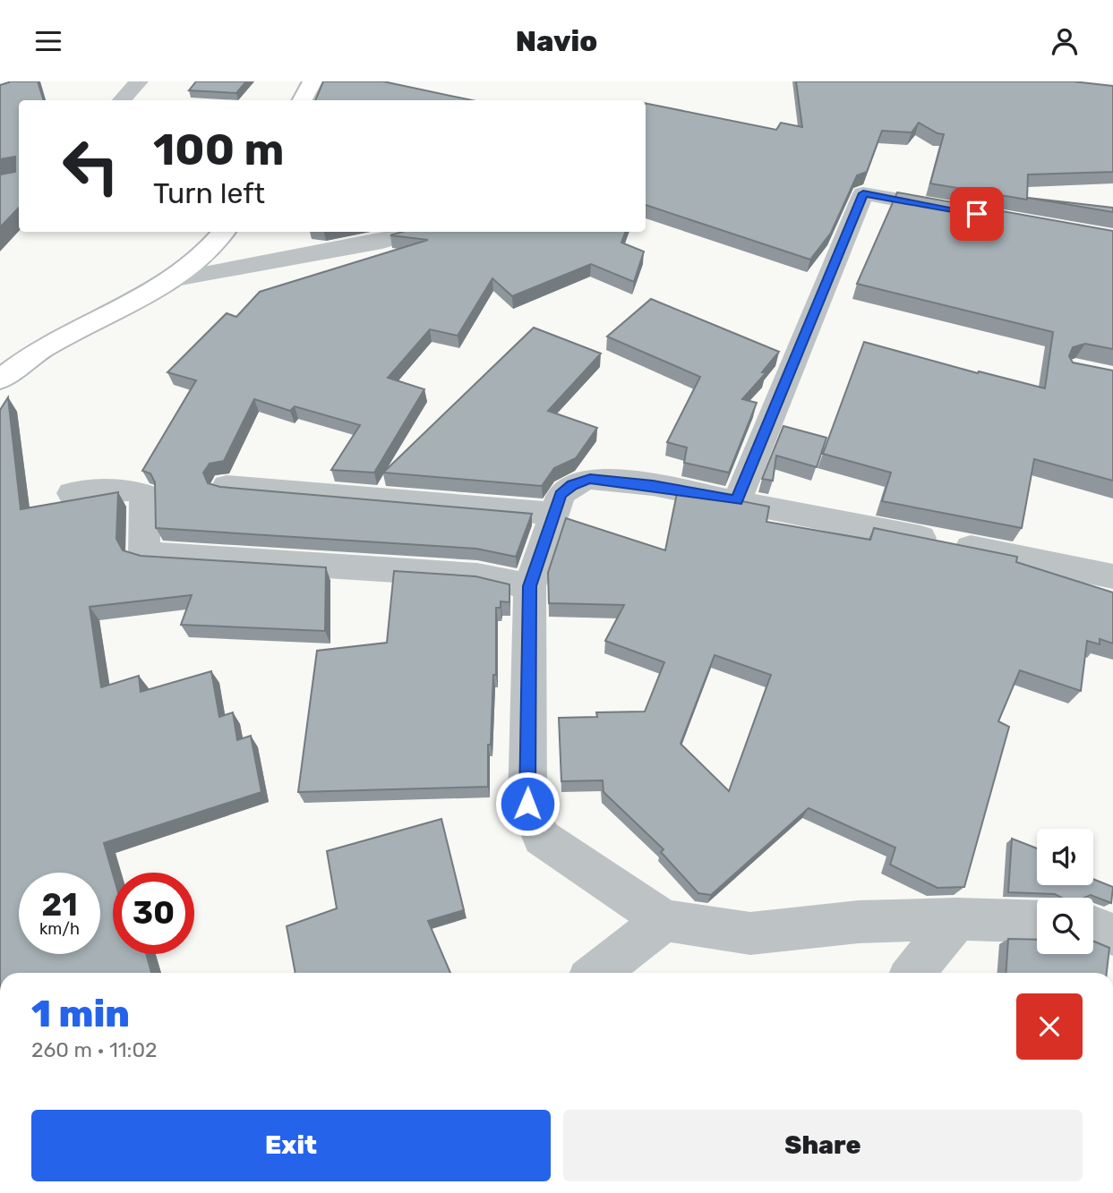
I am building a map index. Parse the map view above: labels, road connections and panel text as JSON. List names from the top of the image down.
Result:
{
  "page": {
    "header": "Navio",
    "turn": ["100 m", "Turn left"],
    "speed": "21 km/h",
    "limit": "30",
    "heading": ["1 min", "260 m · 11:02"],
    "buttons": ["Exit", "Share"]
  }
}
